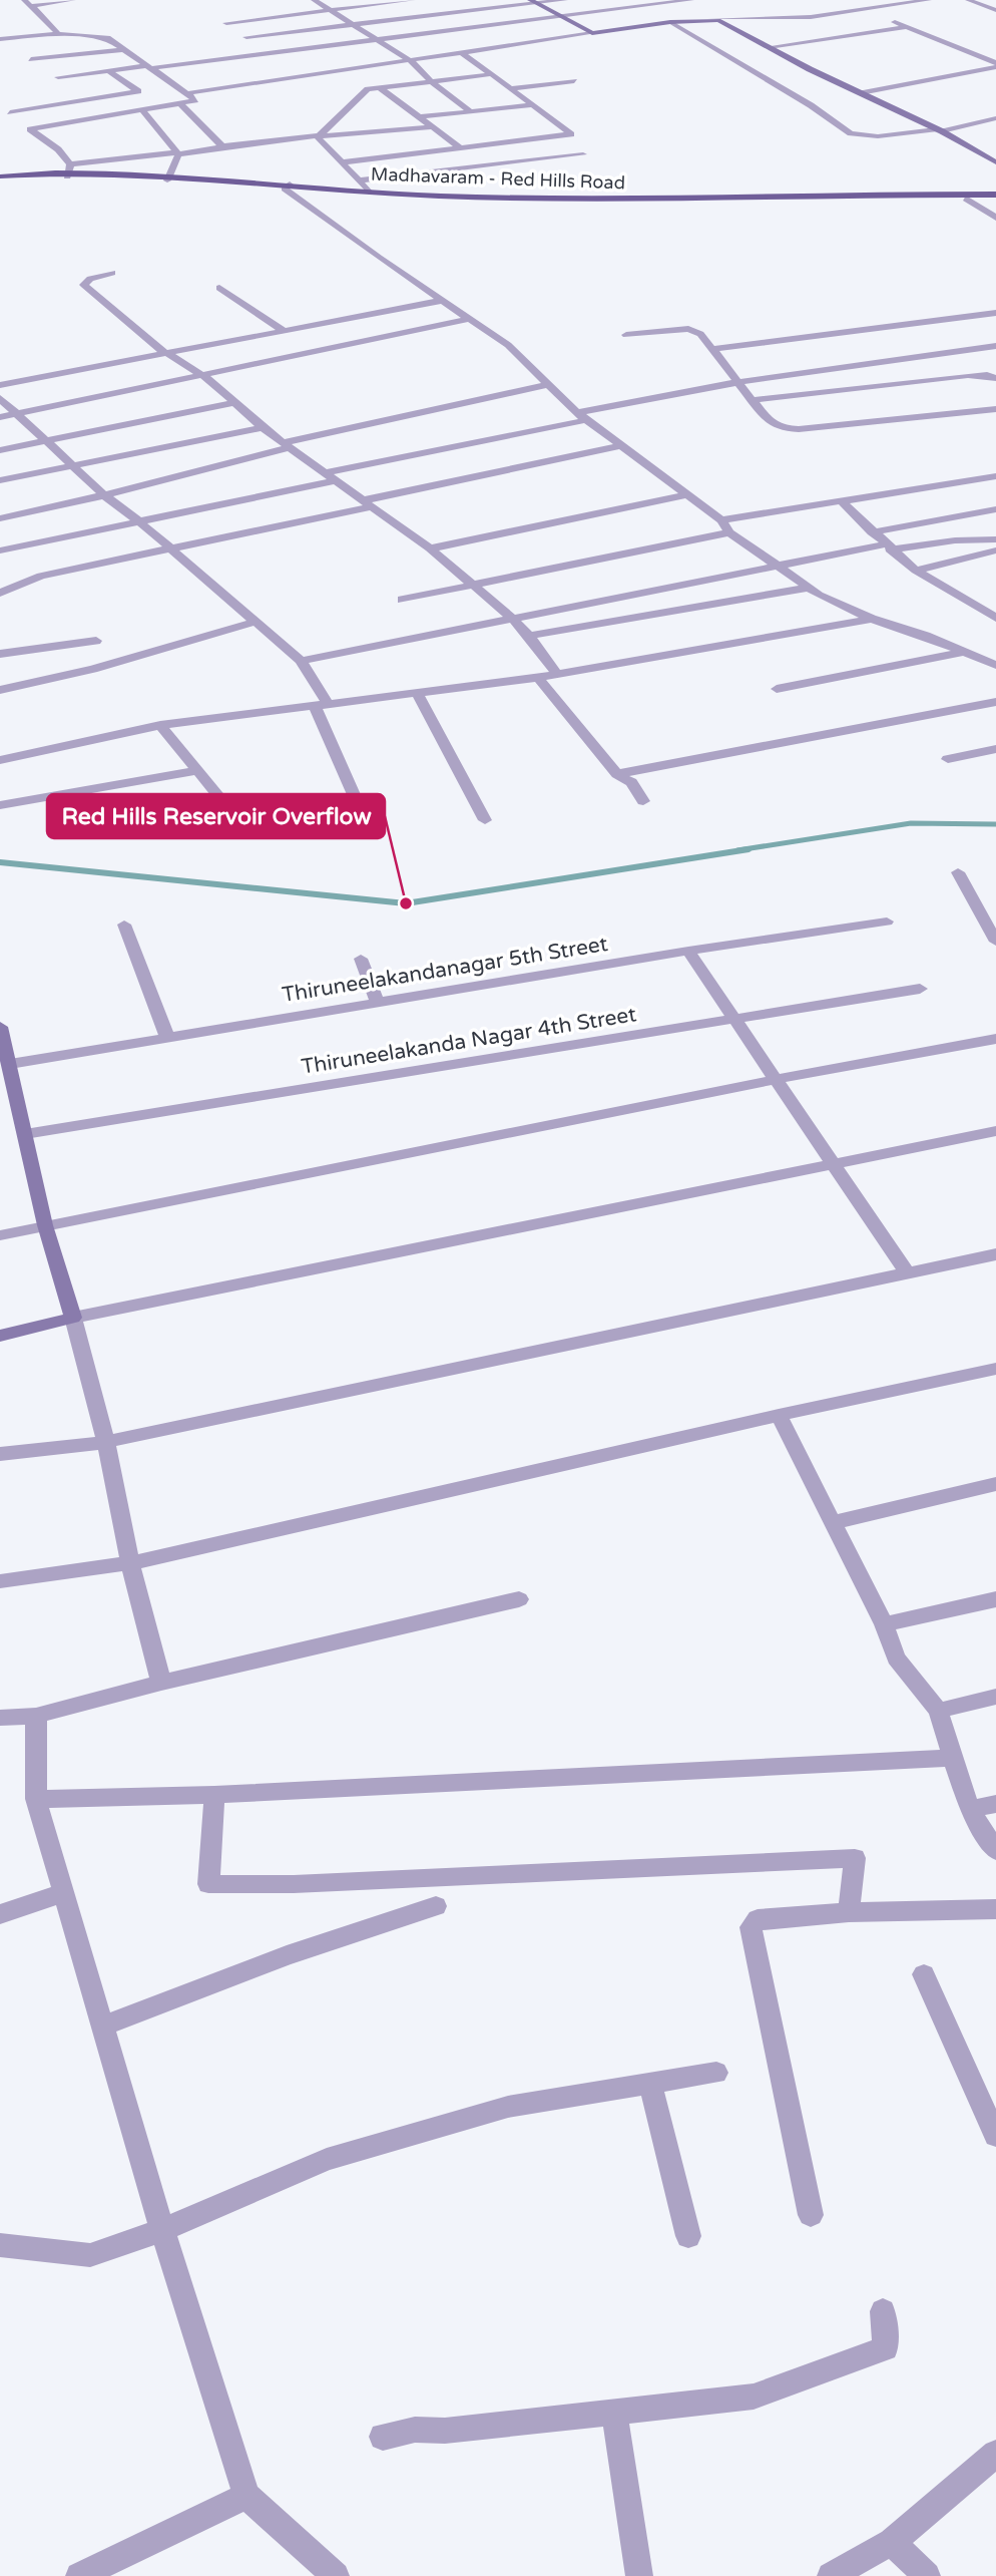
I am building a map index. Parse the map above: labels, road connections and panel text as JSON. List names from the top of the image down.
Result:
{
  "streets": {
    "main road": ["Madhavaram - Red Hills Road"],
    "street": ["Thiruneelakandanagar 5th Street", "Thiruneelakanda Nagar 4th Street"]
  },
  "places": ["Red Hills Reservoir Overflow"]
}
